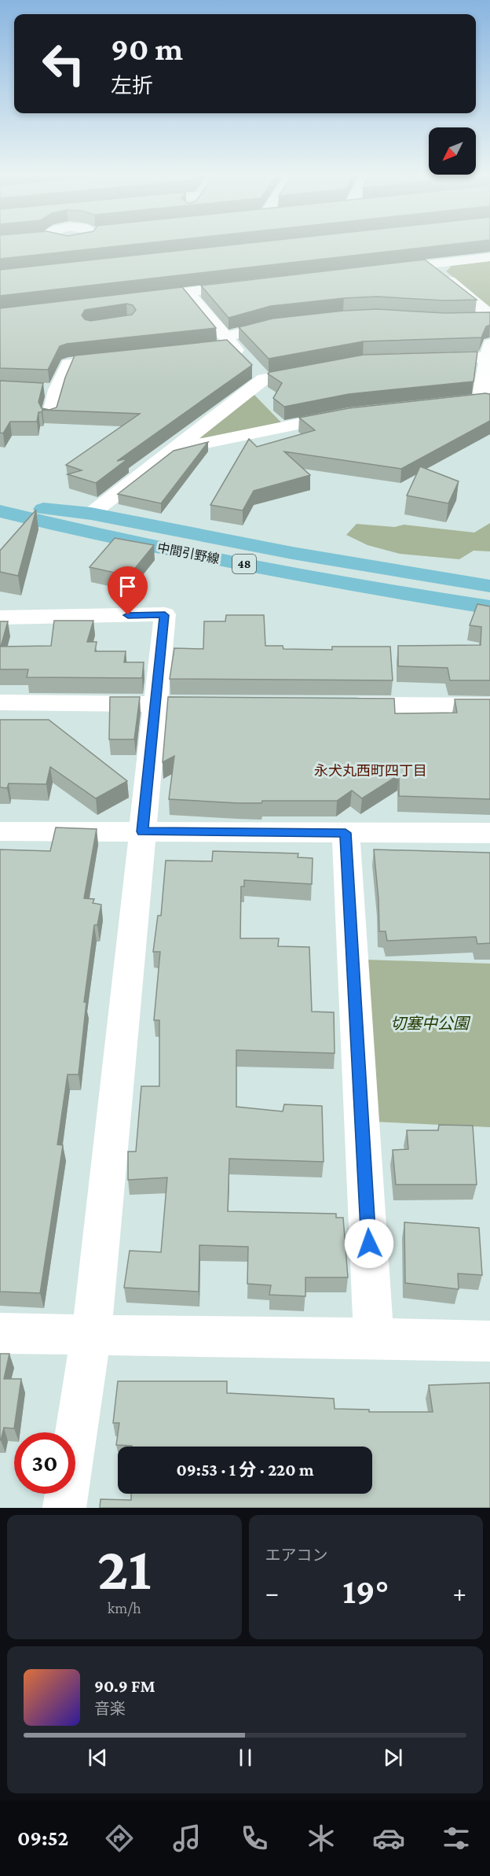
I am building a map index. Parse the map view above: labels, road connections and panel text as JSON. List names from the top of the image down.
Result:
{
  "streets": {
    "main road": ["中間引野線", "48"]
  },
  "districts": ["永犬丸西町四丁目"],
  "parks": ["切塞中公園"],
  "north": "bottom left",
  "page": {
    "turn": ["90 m", "左折"],
    "limit": "30",
    "trip": "09:53 · 1 分 · 220 m",
    "tile": [
      ["21", "km/h"],
      "エアコン"
    ],
    "heat": ["−", "19°", "+"],
    "song": ["90.9 FM", "音楽"],
    "tabs": "09:52"
  }
}
